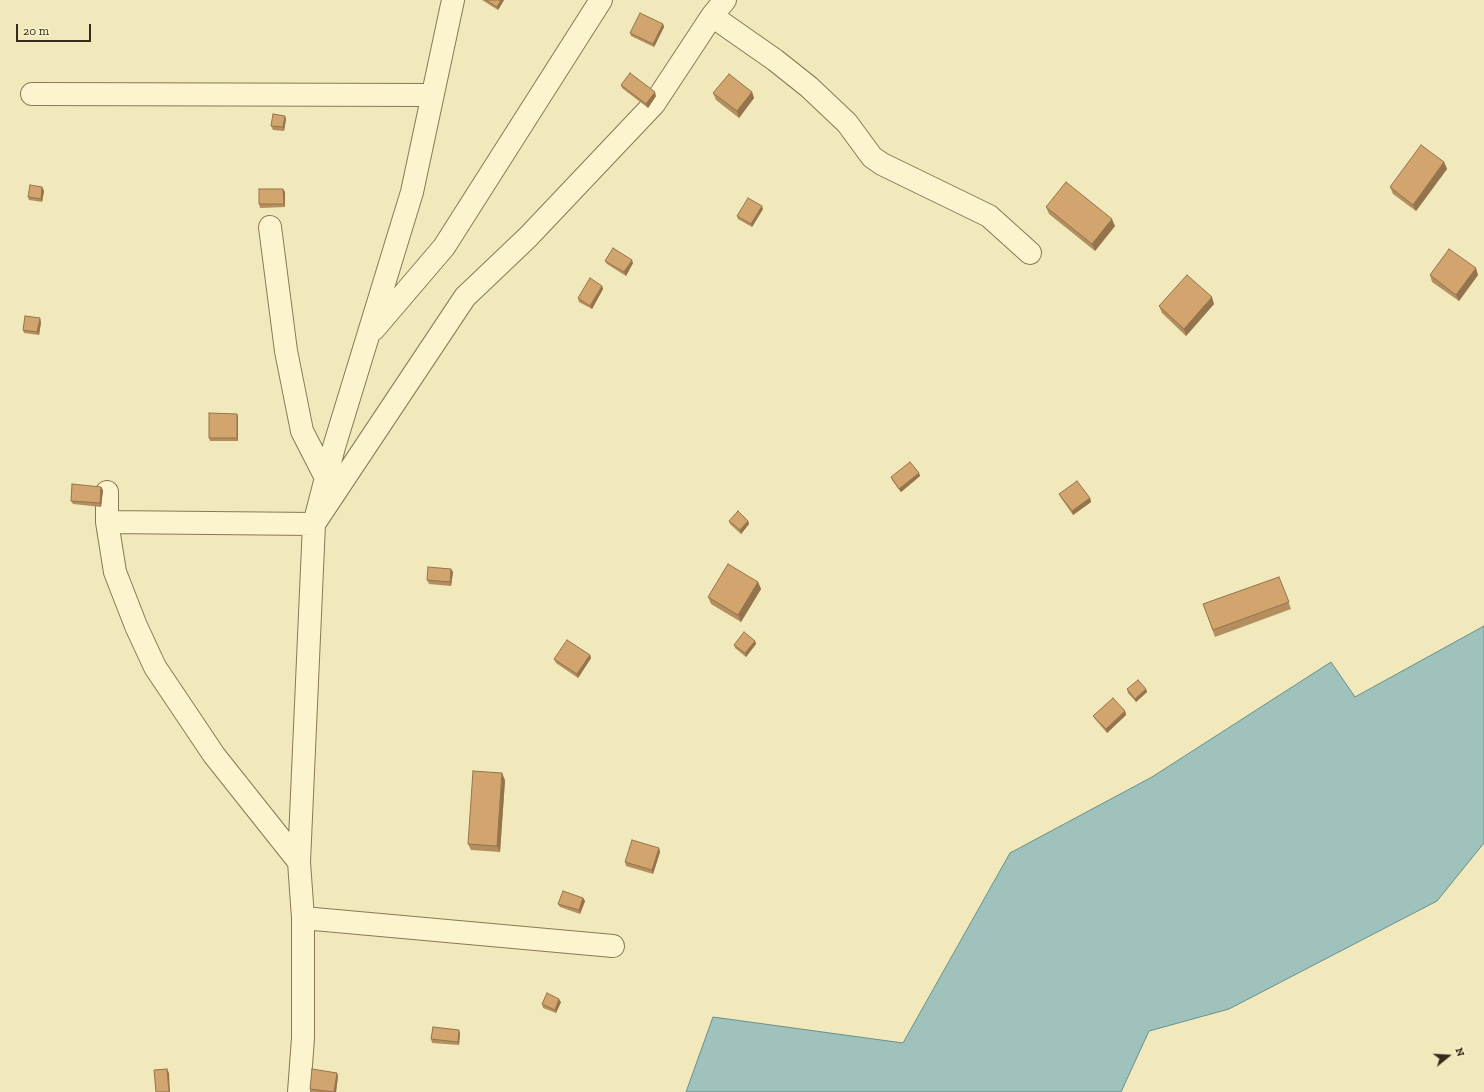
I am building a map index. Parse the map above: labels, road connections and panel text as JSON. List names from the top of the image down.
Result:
{
  "scale_bar": "20 m",
  "north": "right"
}
